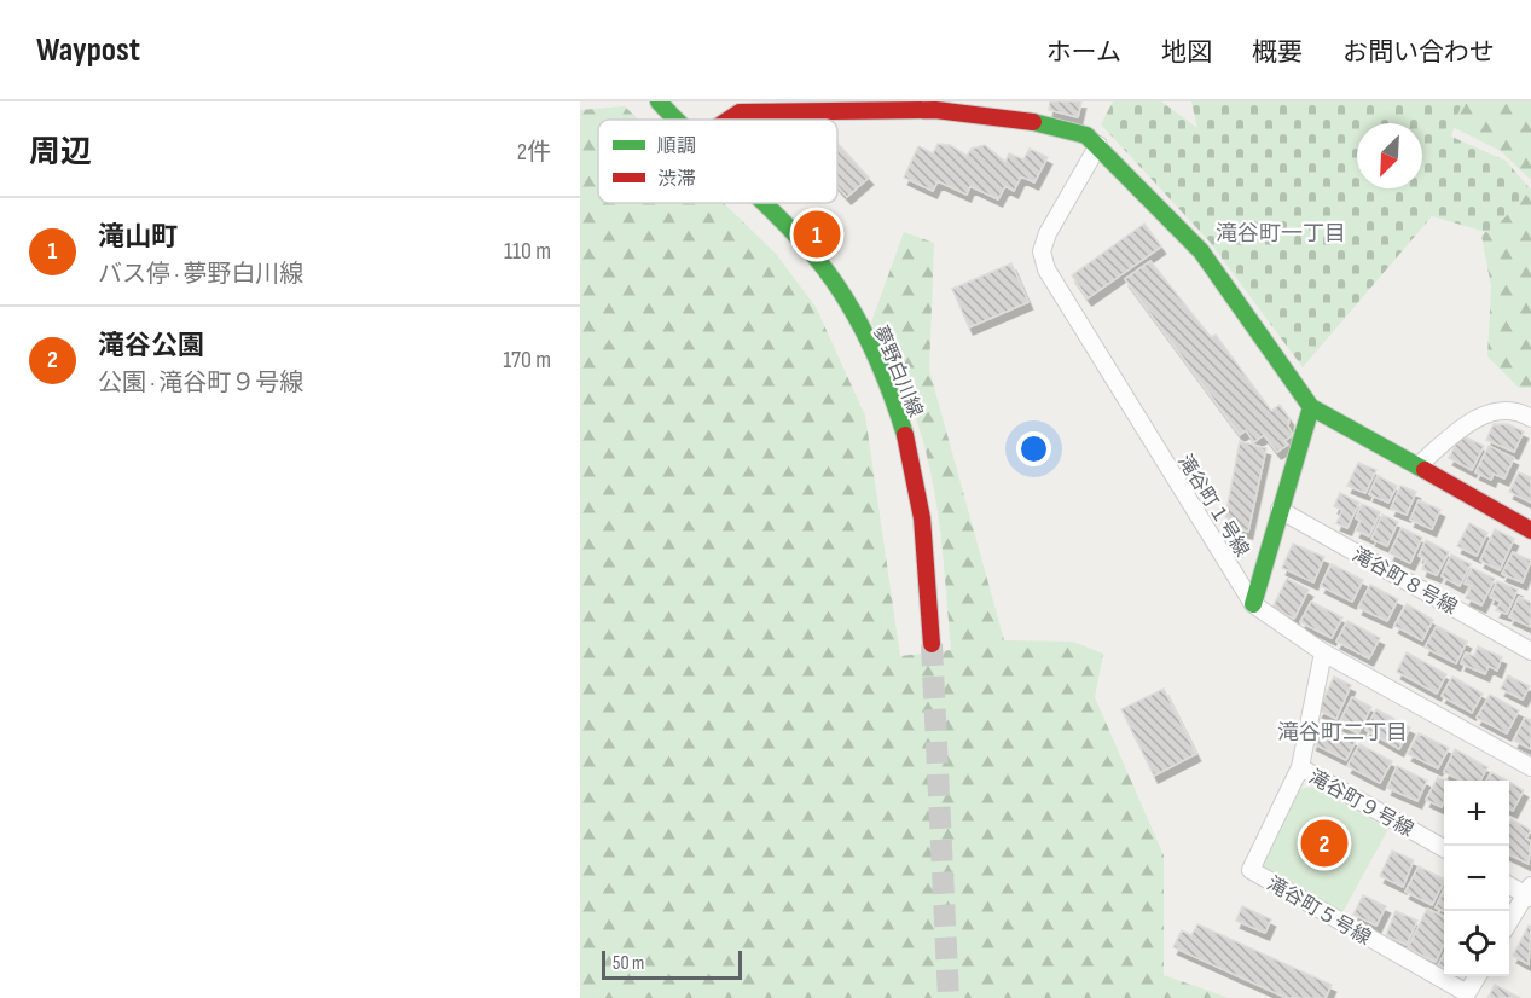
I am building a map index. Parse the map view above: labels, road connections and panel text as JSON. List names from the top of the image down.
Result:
{
  "streets": {
    "street": [
      "夢野白川線",
      "滝谷町１号線",
      "滝谷町８号線",
      "滝谷町９号線",
      "滝谷町５号線"
    ]
  },
  "crossings": [
    ["滝谷町１号線", "滝谷町９号線"],
    ["滝谷町９号線", "滝谷町５号線"]
  ],
  "districts": ["滝谷町一丁目", "滝谷町二丁目"],
  "legend": ["順調", "渋滞"],
  "scale_bar": "50 m",
  "north": "bottom left",
  "page": {
    "header": "Waypost",
    "nav": [
      "ホーム",
      "地図",
      "概要",
      "お問い合わせ"
    ],
    "heading": ["周辺", "2件"],
    "list": [
      {
        "mark": "1",
        "name": "滝山町",
        "note": "バス停 · 夢野白川線",
        "value": "110 m"
      },
      {
        "mark": "2",
        "name": "滝谷公園",
        "note": "公園 · 滝谷町９号線",
        "value": "170 m"
      }
    ],
    "pins": ["1", "2"],
    "map_buttons": ["+", "−"],
    "scale": "50 m"
  }
}
